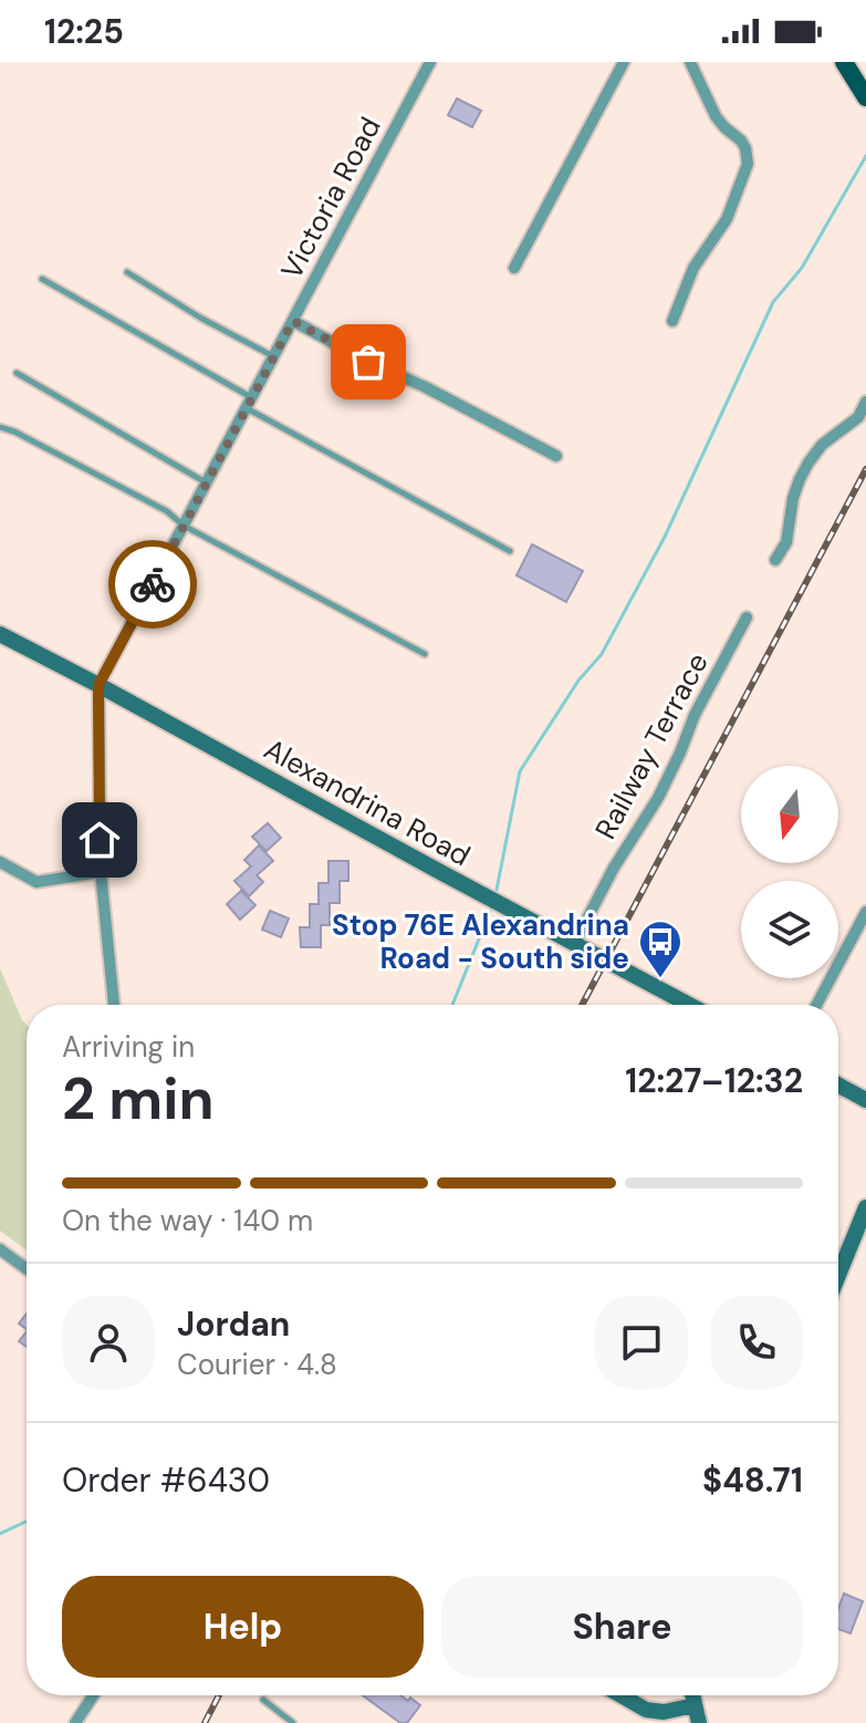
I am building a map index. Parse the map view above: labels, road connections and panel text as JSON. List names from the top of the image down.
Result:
{
  "streets": {
    "main road": ["Alexandrina Road"],
    "street": ["Victoria Road", "Railway Terrace"]
  },
  "crossings": [
    ["Victoria Road", "Alexandrina Road"],
    ["Railway Terrace", "Alexandrina Road"]
  ],
  "places": {
    "bus stop": ["Stop 76E Alexandrina Road - South side"]
  },
  "north": "bottom",
  "page": {
    "status": "12:25",
    "heading": ["2 min", "Arriving in", "12:27–12:32"],
    "panel": [
      "Jordan",
      "Courier · 4.8",
      "Order #6430",
      "$48.71"
    ],
    "bar": "On the way · 140 m",
    "buttons": ["Help", "Share"]
  }
}
